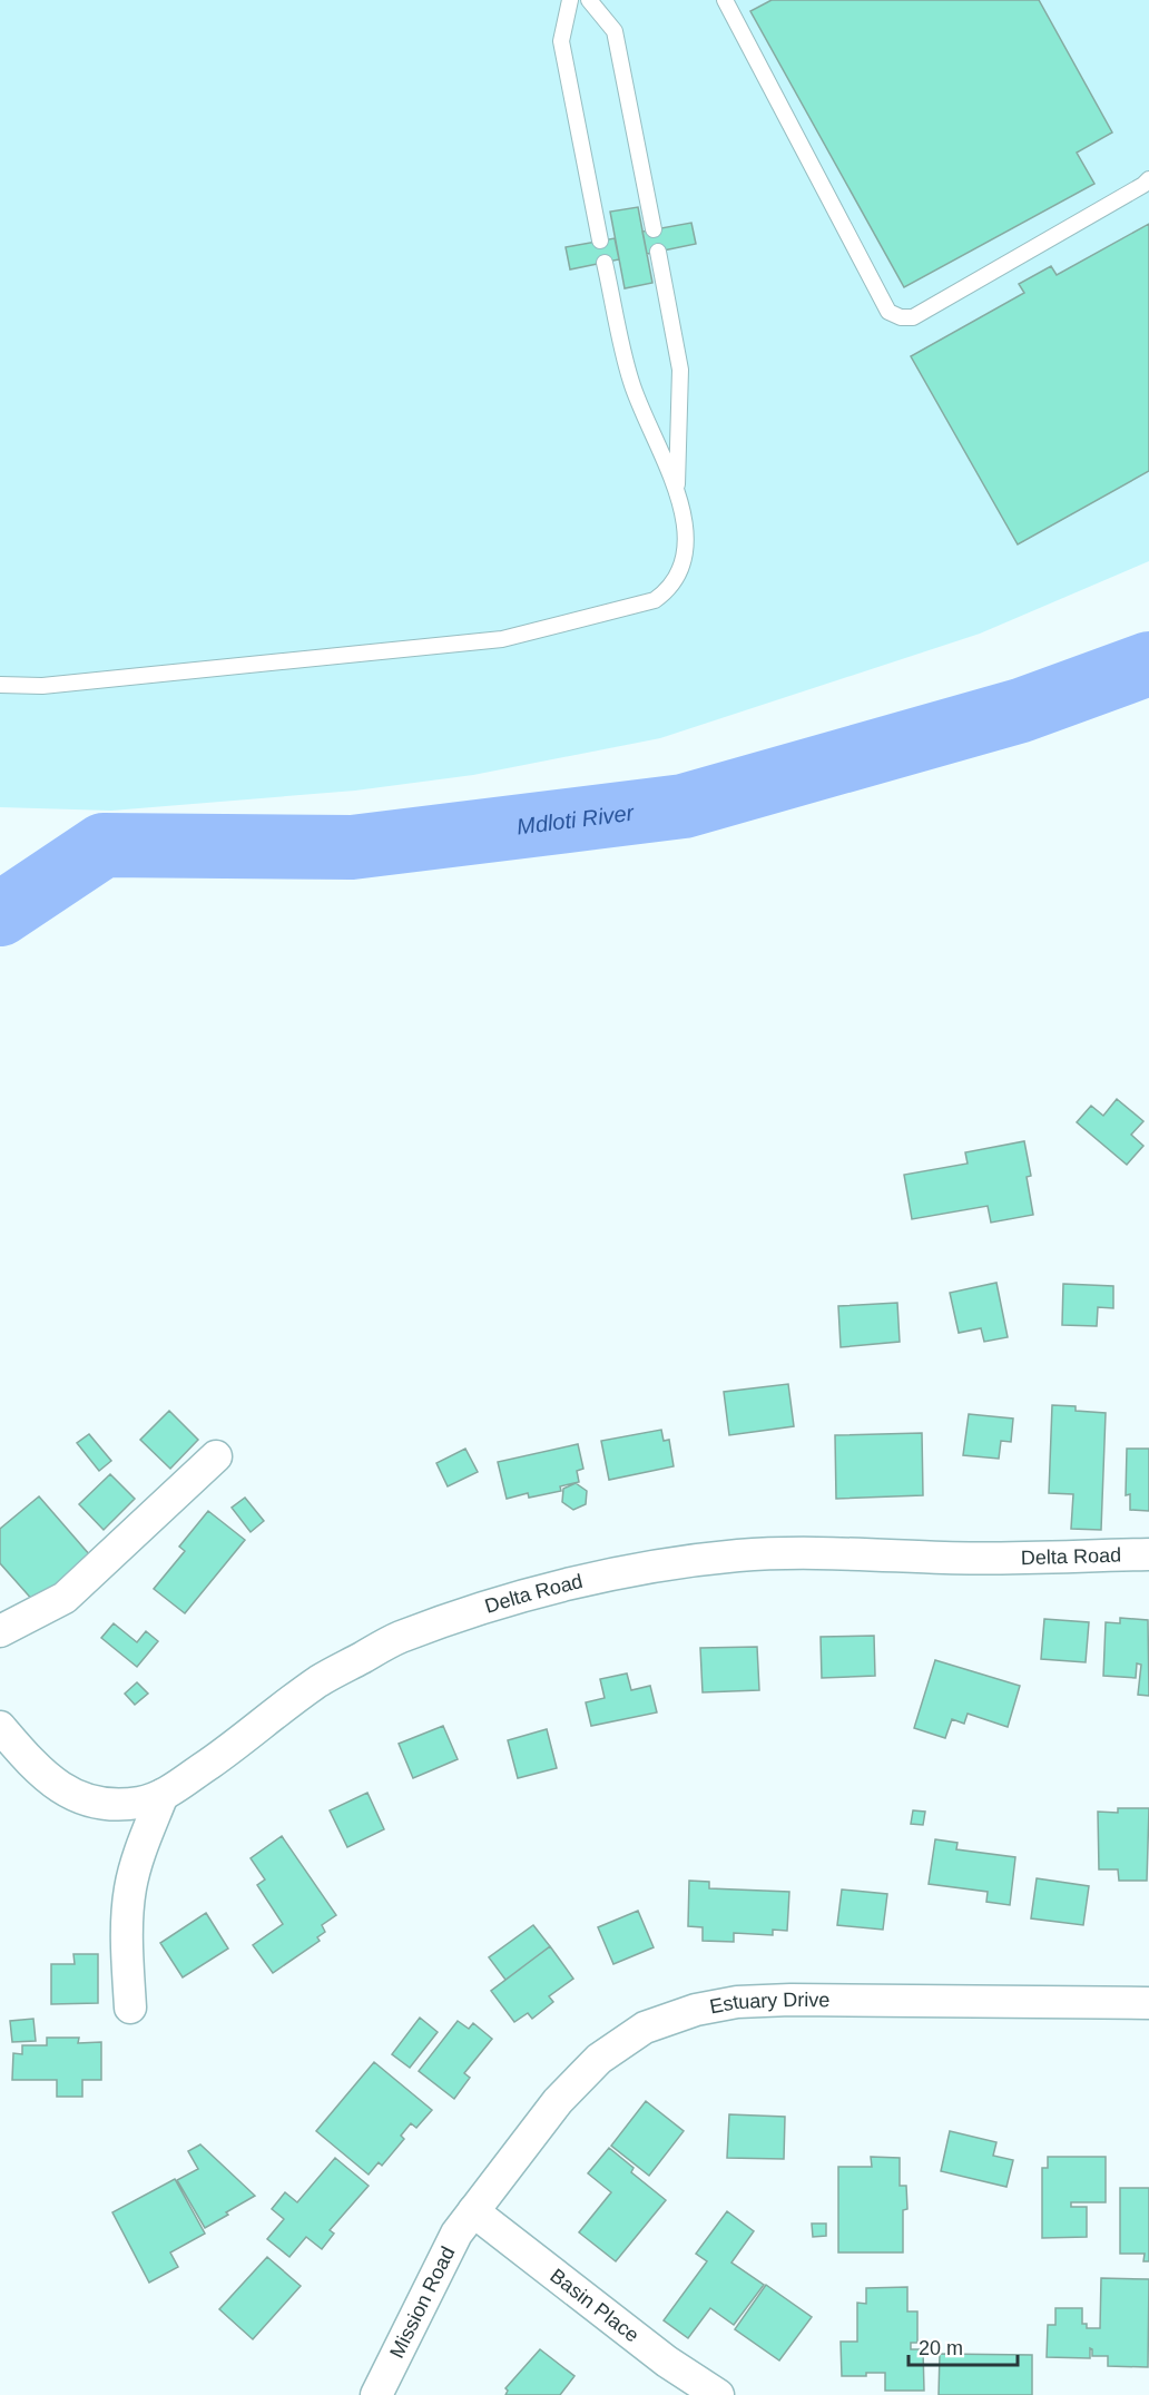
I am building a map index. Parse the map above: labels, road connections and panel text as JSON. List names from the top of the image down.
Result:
{
  "streets": {
    "street": [
      "Delta Road",
      "Estuary Drive",
      "Mission Road",
      "Basin Place"
    ]
  },
  "crossings": [
    ["Estuary Drive", "Mission Road"],
    ["Estuary Drive", "Basin Place"],
    ["Mission Road", "Basin Place"]
  ],
  "water": ["Mdloti River"],
  "scale_bar": "20 m"
}
